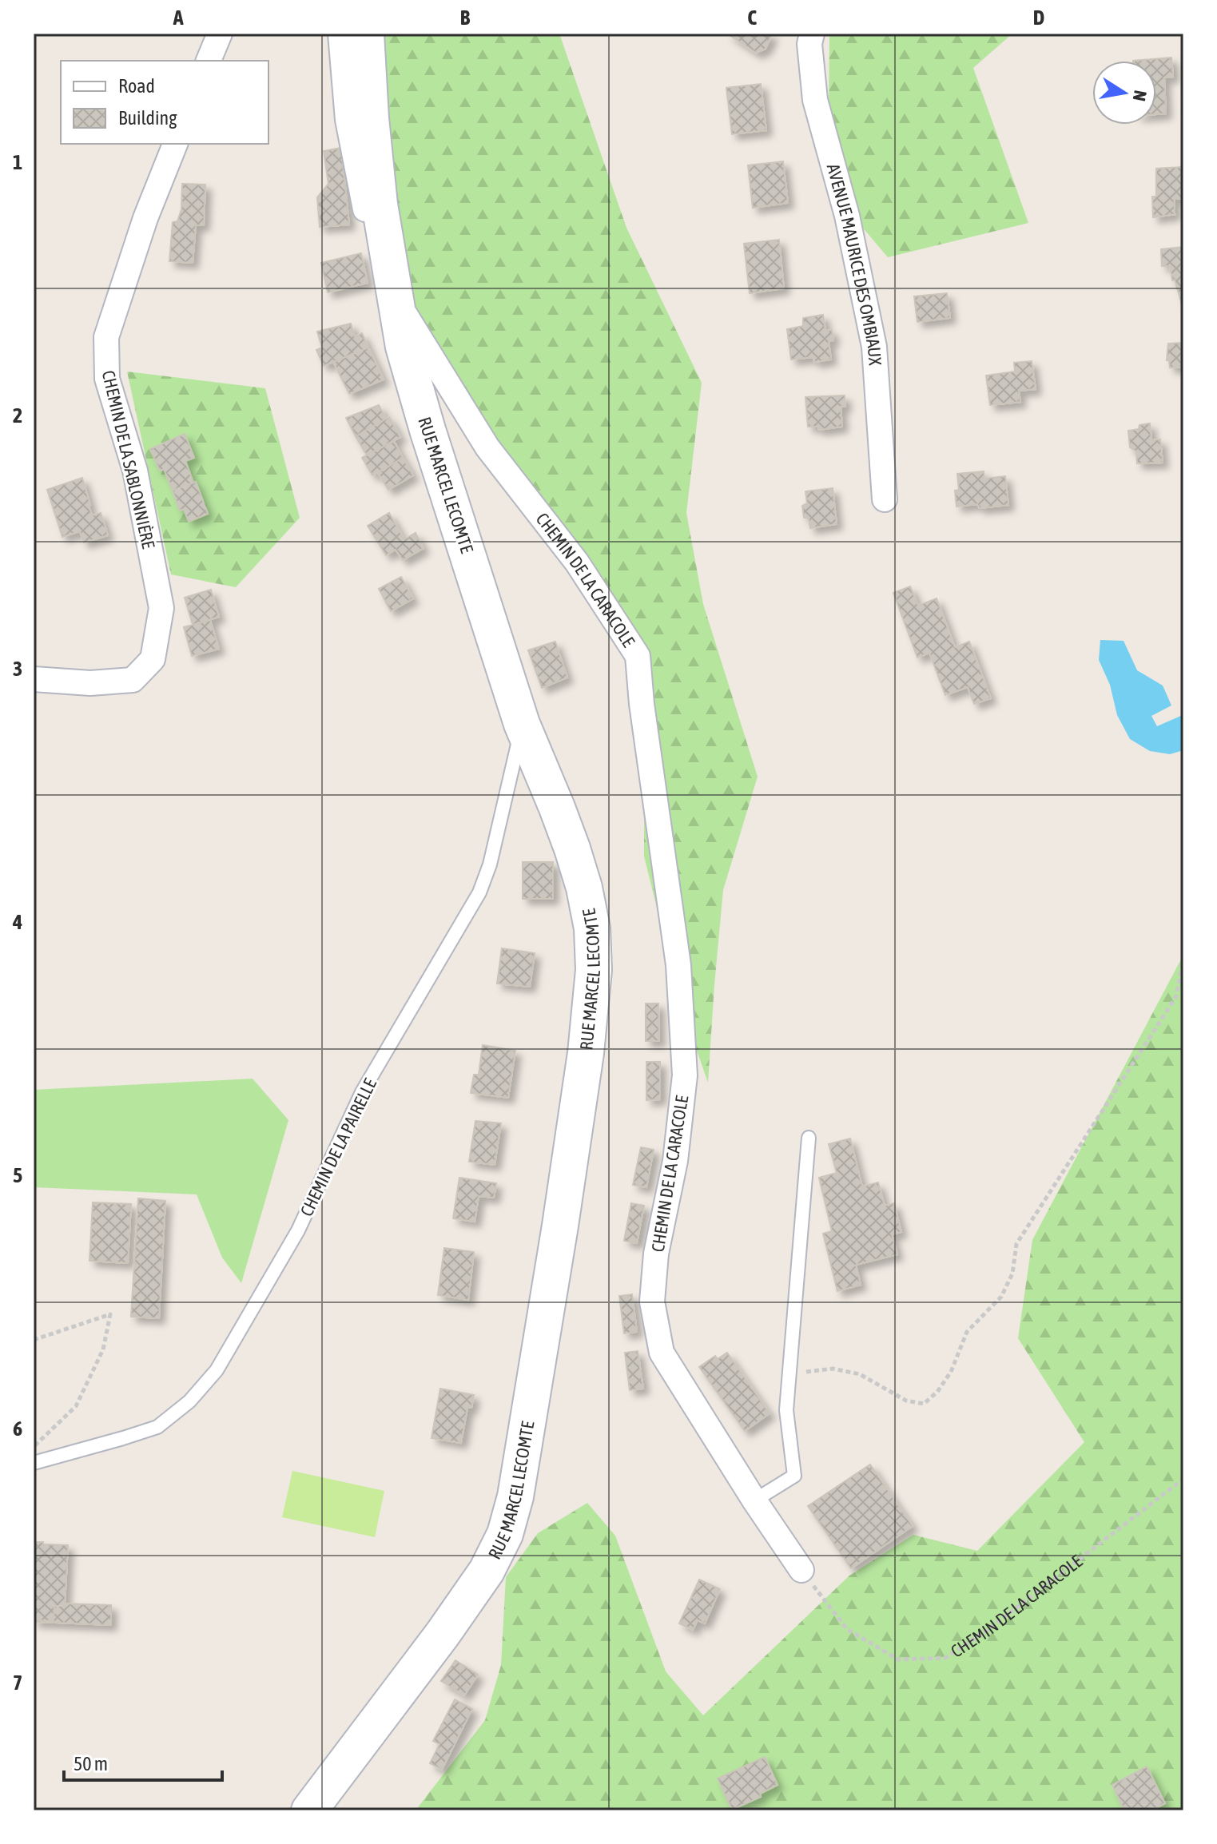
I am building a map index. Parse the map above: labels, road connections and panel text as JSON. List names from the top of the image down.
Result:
{
  "streets": {
    "street": [
      "AVENUE MAURICE DES OMBIAUX",
      "CHEMIN DE LA SABLONNIÈRE",
      "RUE MARCEL LECOMTE",
      "CHEMIN DE LA CARACOLE"
    ],
    "lane": ["CHEMIN DE LA PAIRELLE"]
  },
  "crossings": [
    ["RUE MARCEL LECOMTE", "CHEMIN DE LA CARACOLE"],
    ["RUE MARCEL LECOMTE", "CHEMIN DE LA PAIRELLE"]
  ],
  "legend": ["Road", "Building"],
  "scale_bar": "50 m",
  "north": "right",
  "grid": {
    "columns": [
      "A",
      "B",
      "C",
      "D"
    ],
    "rows": [
      "1",
      "2",
      "3",
      "4",
      "5",
      "6",
      "7"
    ]
  }
}
